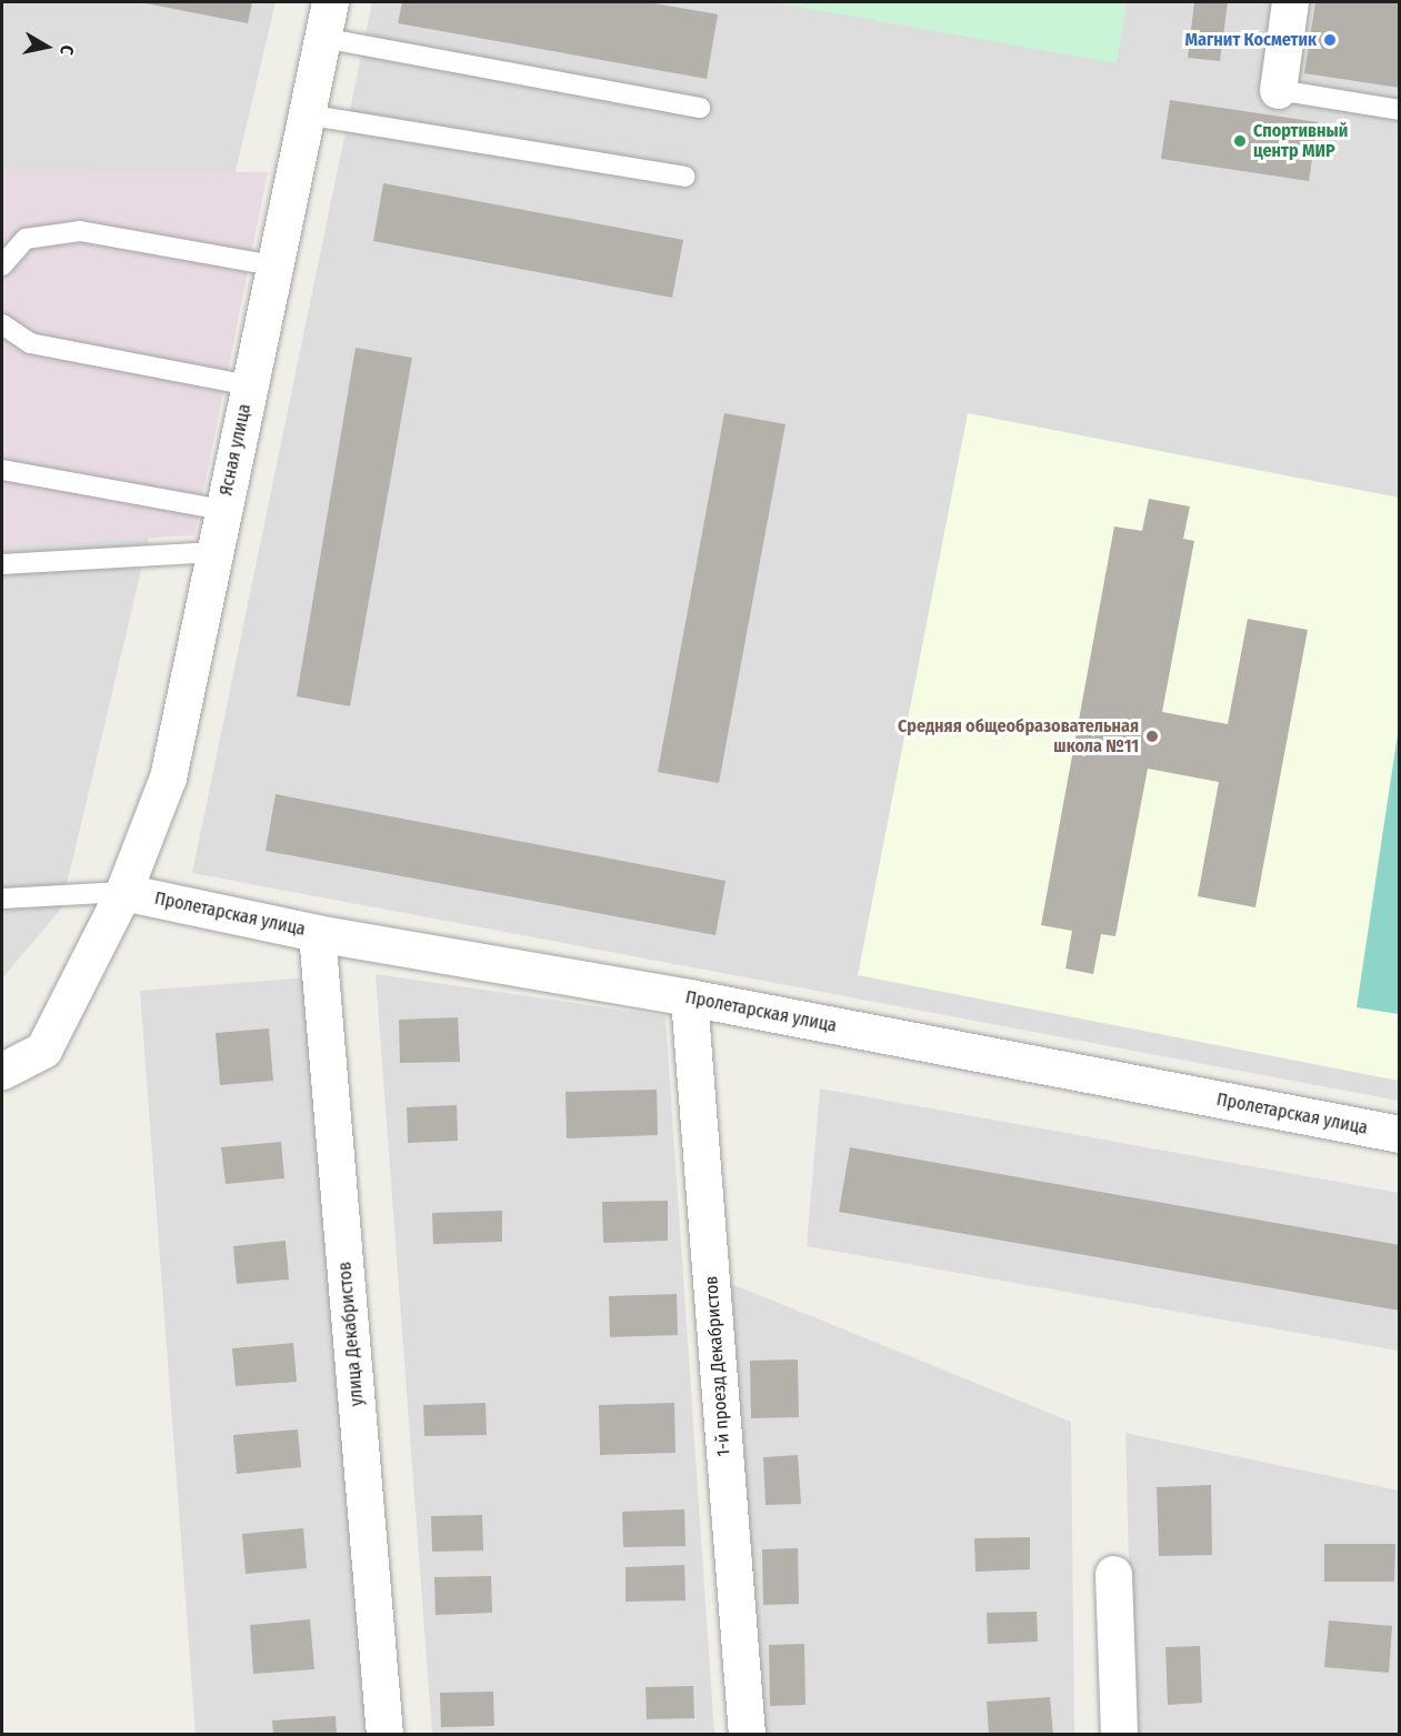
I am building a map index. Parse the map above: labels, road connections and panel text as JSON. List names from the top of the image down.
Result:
{
  "streets": {
    "street": [
      "Ясная улица",
      "Пролетарская улица",
      "улица Декабристов",
      "1-й проезд Декабристов"
    ]
  },
  "crossings": [
    ["Ясная улица", "Пролетарская улица"],
    ["Пролетарская улица", "улица Декабристов"],
    ["Пролетарская улица", "1-й проезд Декабристов"]
  ],
  "places": ["Магнит Косметик", "Спортивный центр МИР", "Средняя общеобразовательная школа №11"],
  "north": "right"
}
